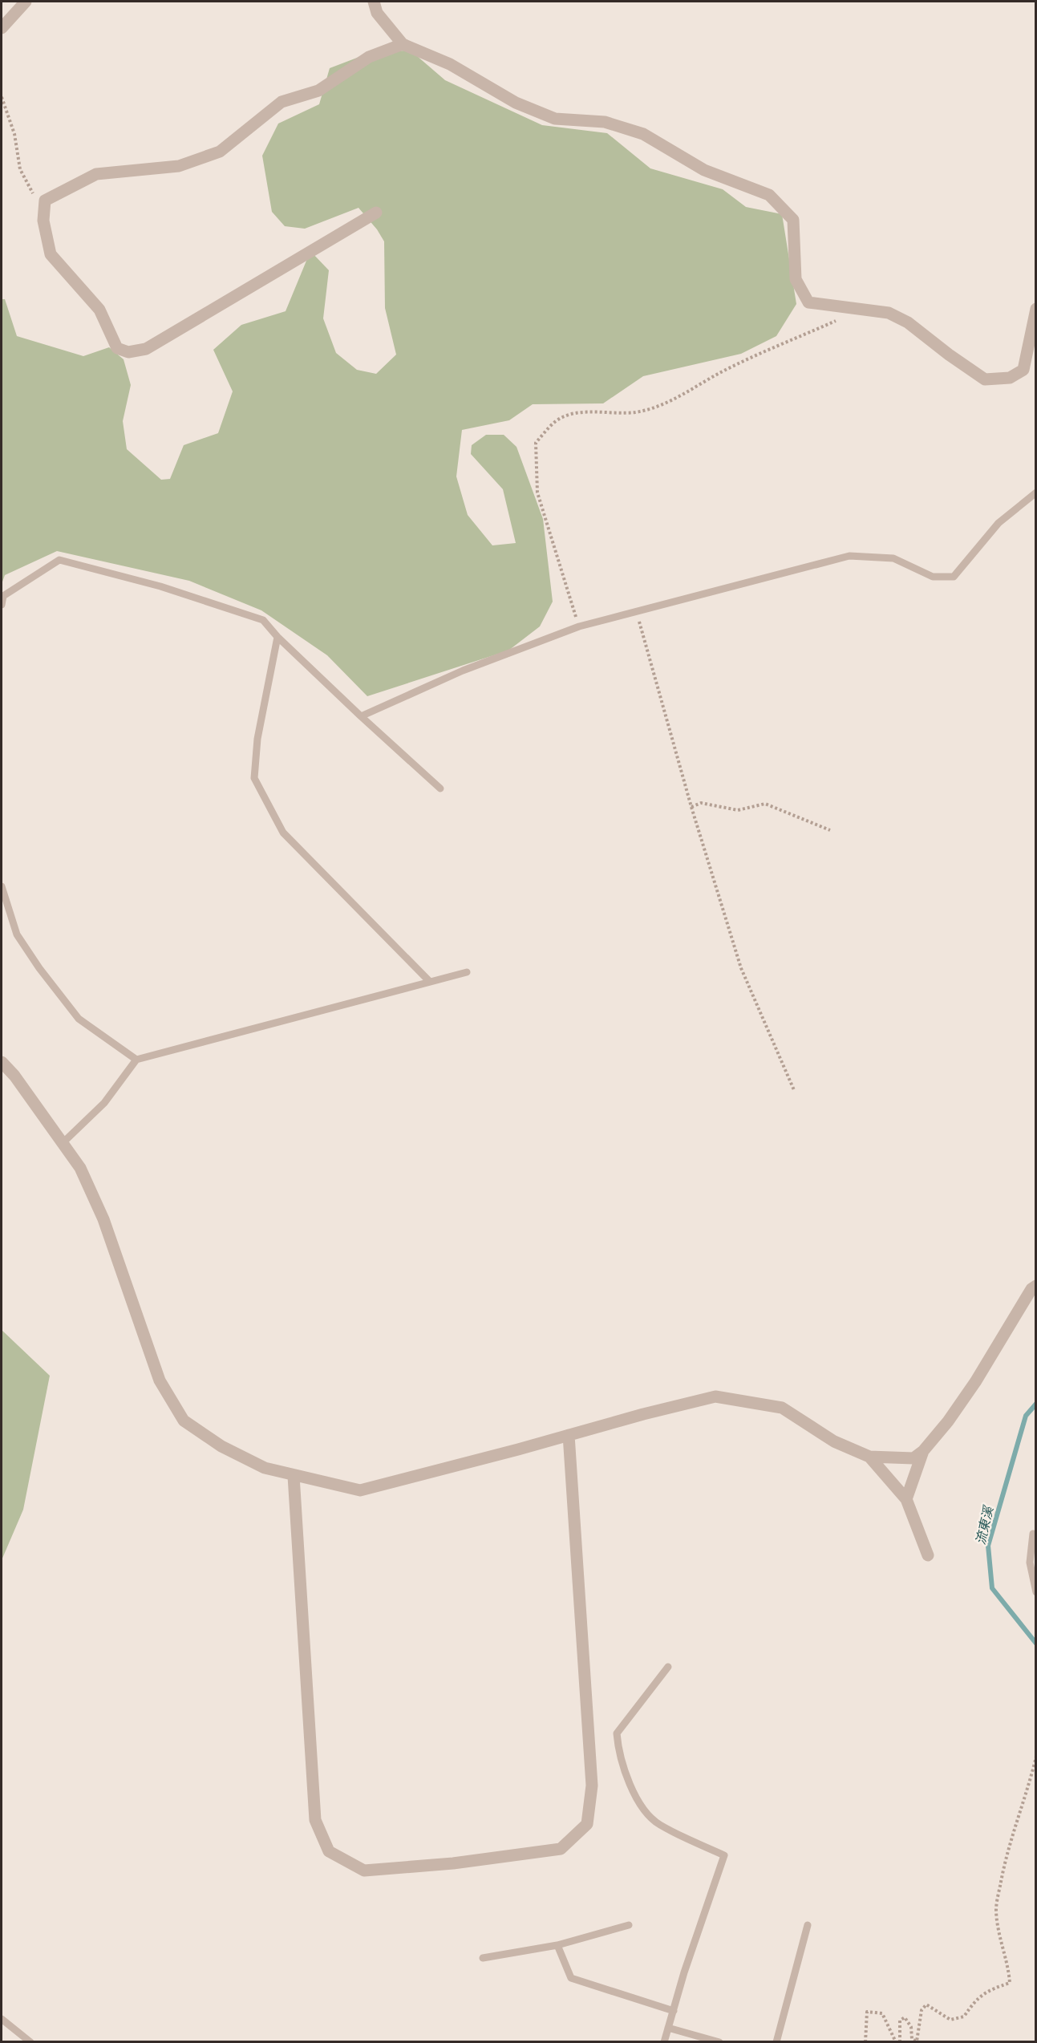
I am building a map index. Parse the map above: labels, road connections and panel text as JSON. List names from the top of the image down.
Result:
{
  "water": ["流東溪"]
}
